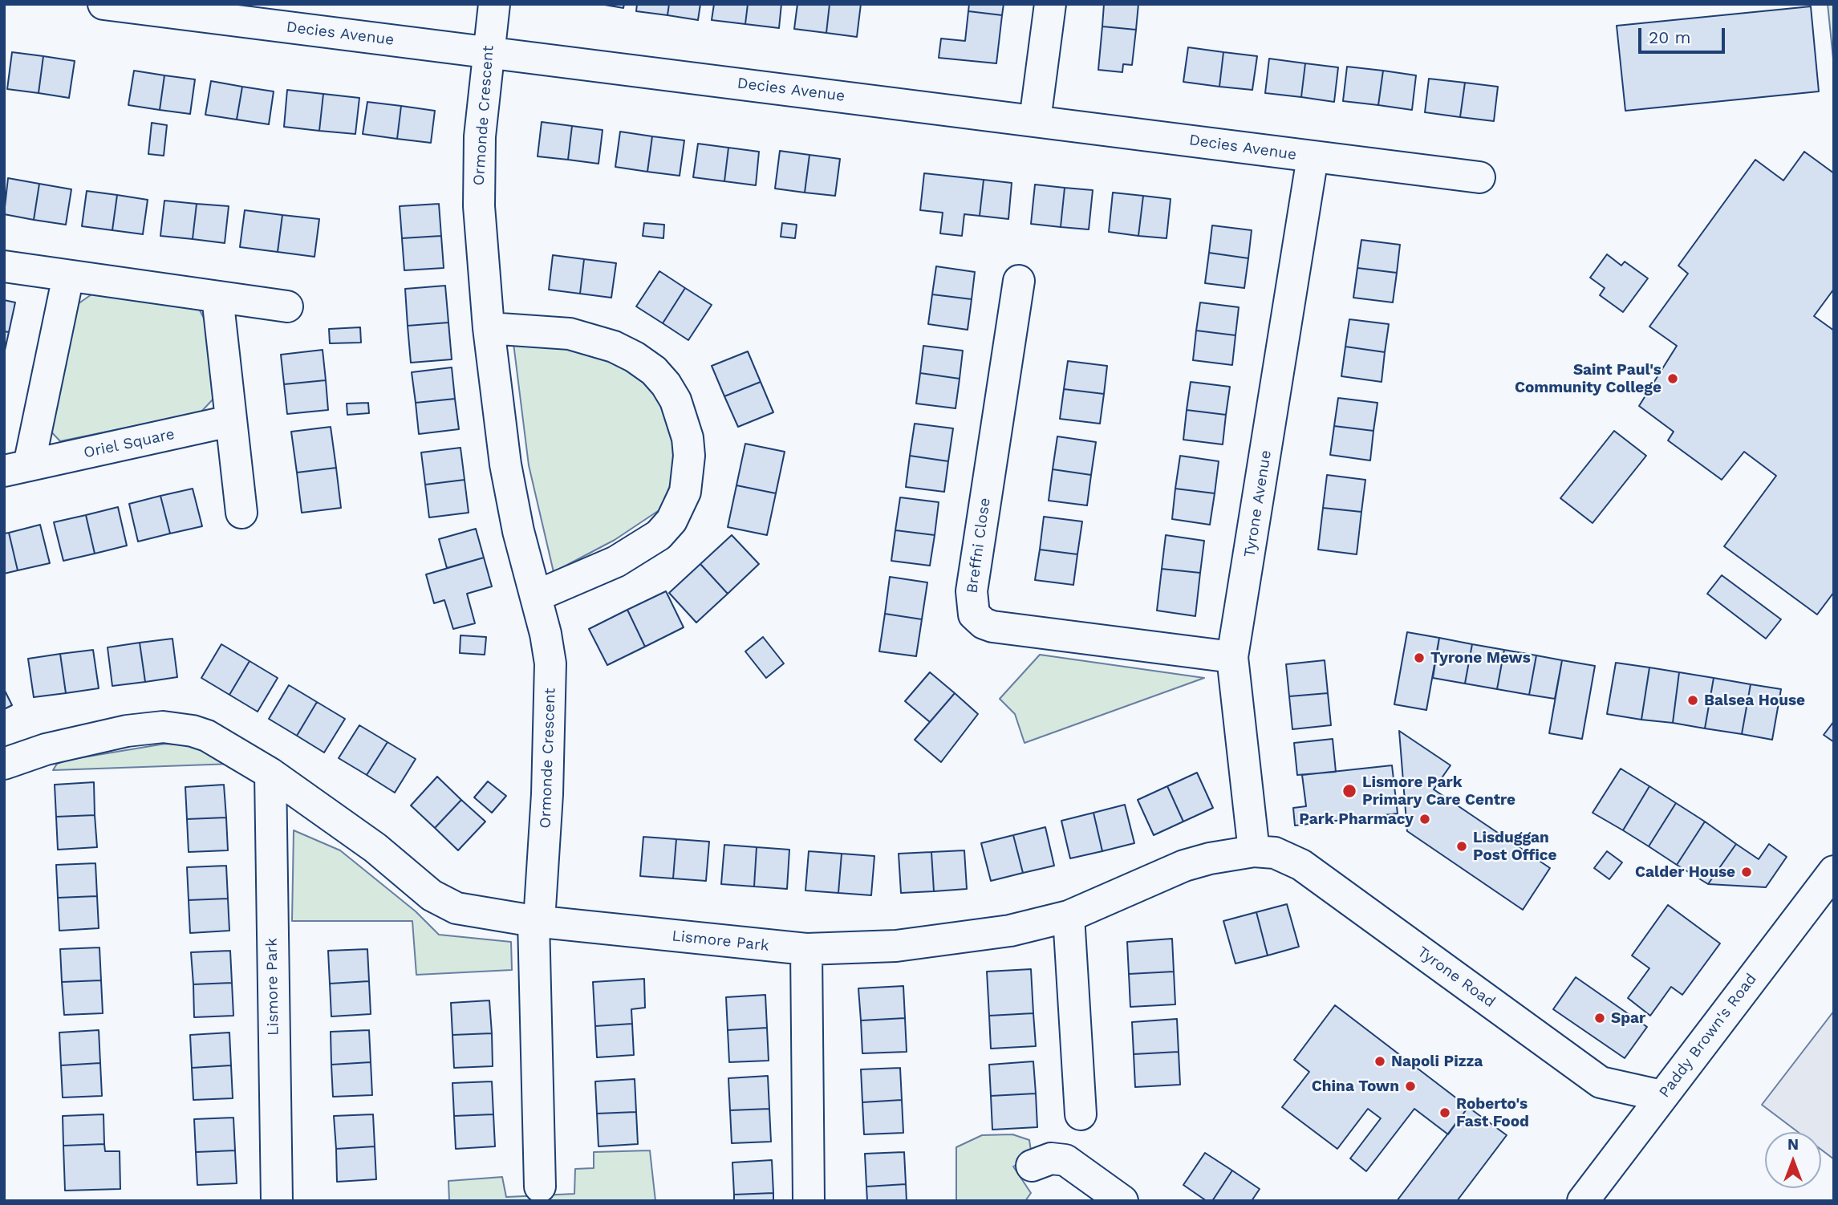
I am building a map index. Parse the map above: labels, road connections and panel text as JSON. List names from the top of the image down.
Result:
{
  "streets": {
    "street": [
      "Decies Avenue",
      "Ormonde Crescent",
      "Oriel Square",
      "Tyrone Avenue",
      "Breffni Close",
      "Lismore Park",
      "Tyrone Road",
      "Paddy Brown's Road"
    ]
  },
  "crossings": [
    ["Decies Avenue", "Ormonde Crescent"],
    ["Decies Avenue", "Tyrone Avenue"],
    ["Ormonde Crescent", "Lismore Park"],
    ["Tyrone Avenue", "Breffni Close"],
    ["Tyrone Avenue", "Lismore Park"],
    ["Tyrone Avenue", "Tyrone Road"],
    ["Lismore Park", "Tyrone Road"],
    ["Tyrone Road", "Paddy Brown's Road"]
  ],
  "places": [
    "Saint Paul's Community College",
    "Tyrone Mews",
    "Balsea House",
    "Lismore Park Primary Care Centre",
    "Park Pharmacy",
    "Lisduggan Post Office",
    "Calder House",
    "Spar",
    "Napoli Pizza",
    "China Town",
    "Roberto's Fast Food"
  ],
  "scale_bar": "20 m",
  "north": "top"
}
